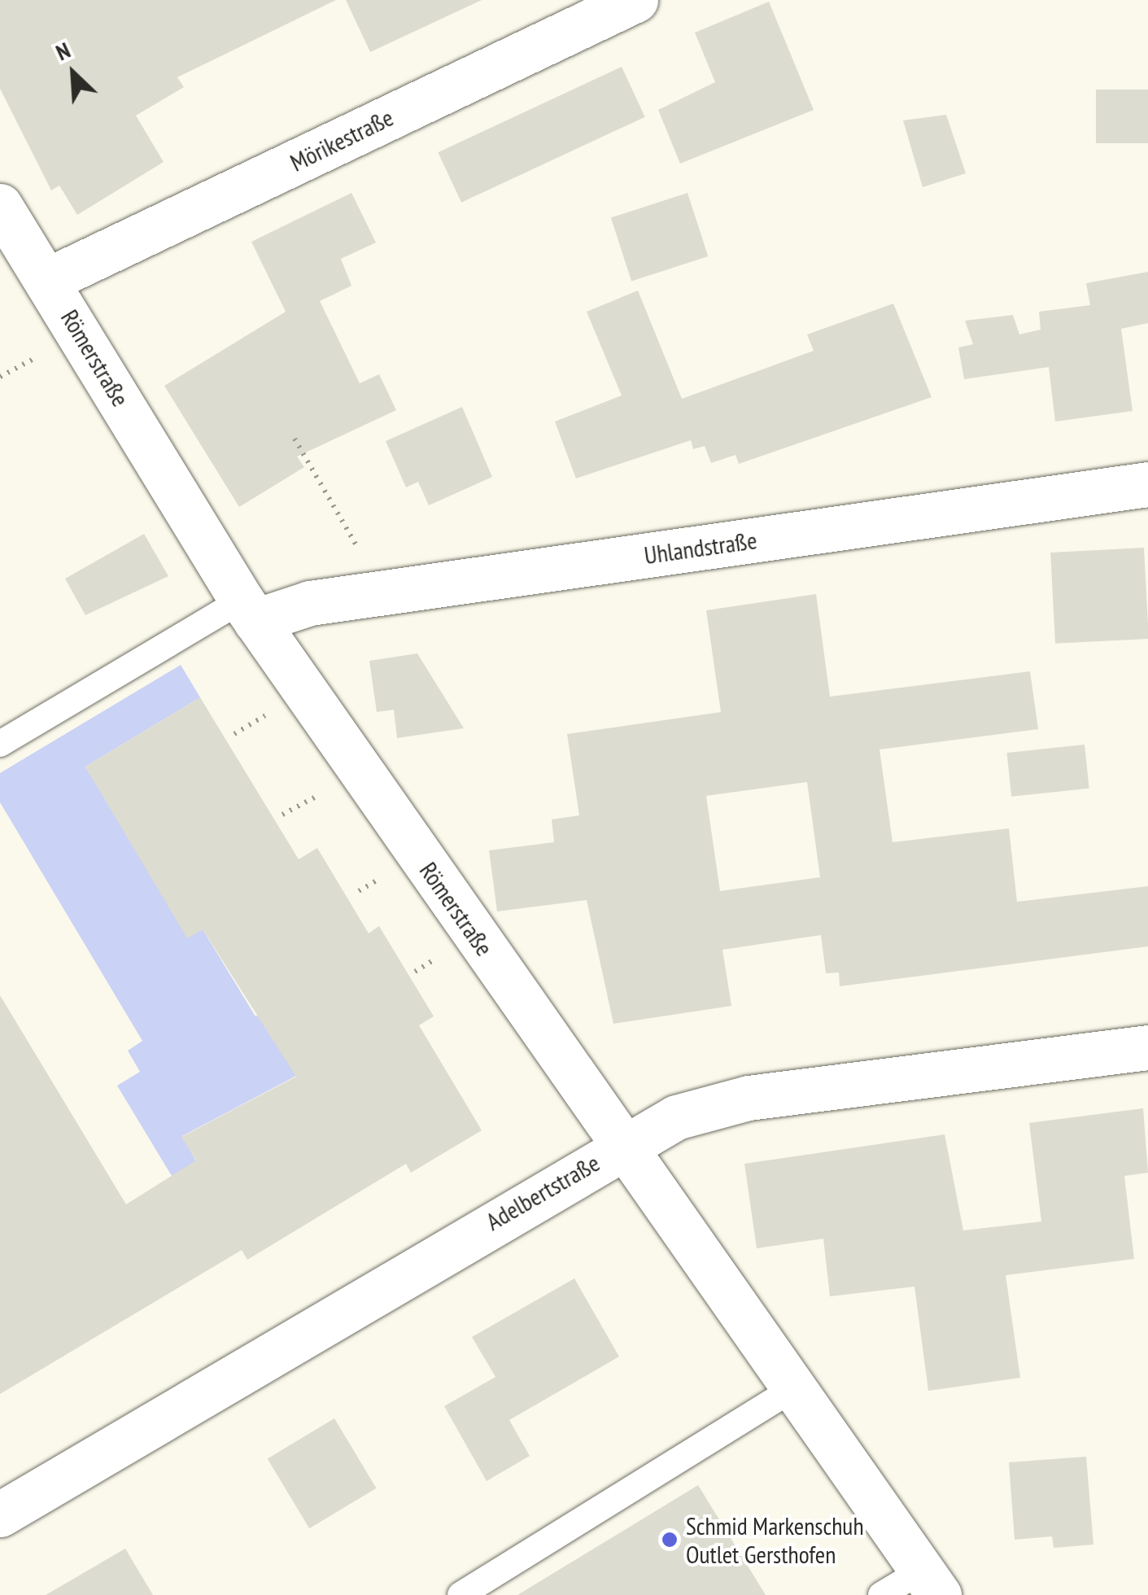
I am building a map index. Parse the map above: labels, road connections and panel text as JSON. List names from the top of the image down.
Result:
{
  "streets": {
    "street": [
      "Mörikestraße",
      "Römerstraße",
      "Uhlandstraße",
      "Adelbertstraße"
    ]
  },
  "crossings": [
    ["Mörikestraße", "Römerstraße"],
    ["Römerstraße", "Uhlandstraße"],
    ["Römerstraße", "Adelbertstraße"]
  ],
  "places": ["Schmid Markenschuh Outlet Gersthofen"],
  "north": "top left"
}
